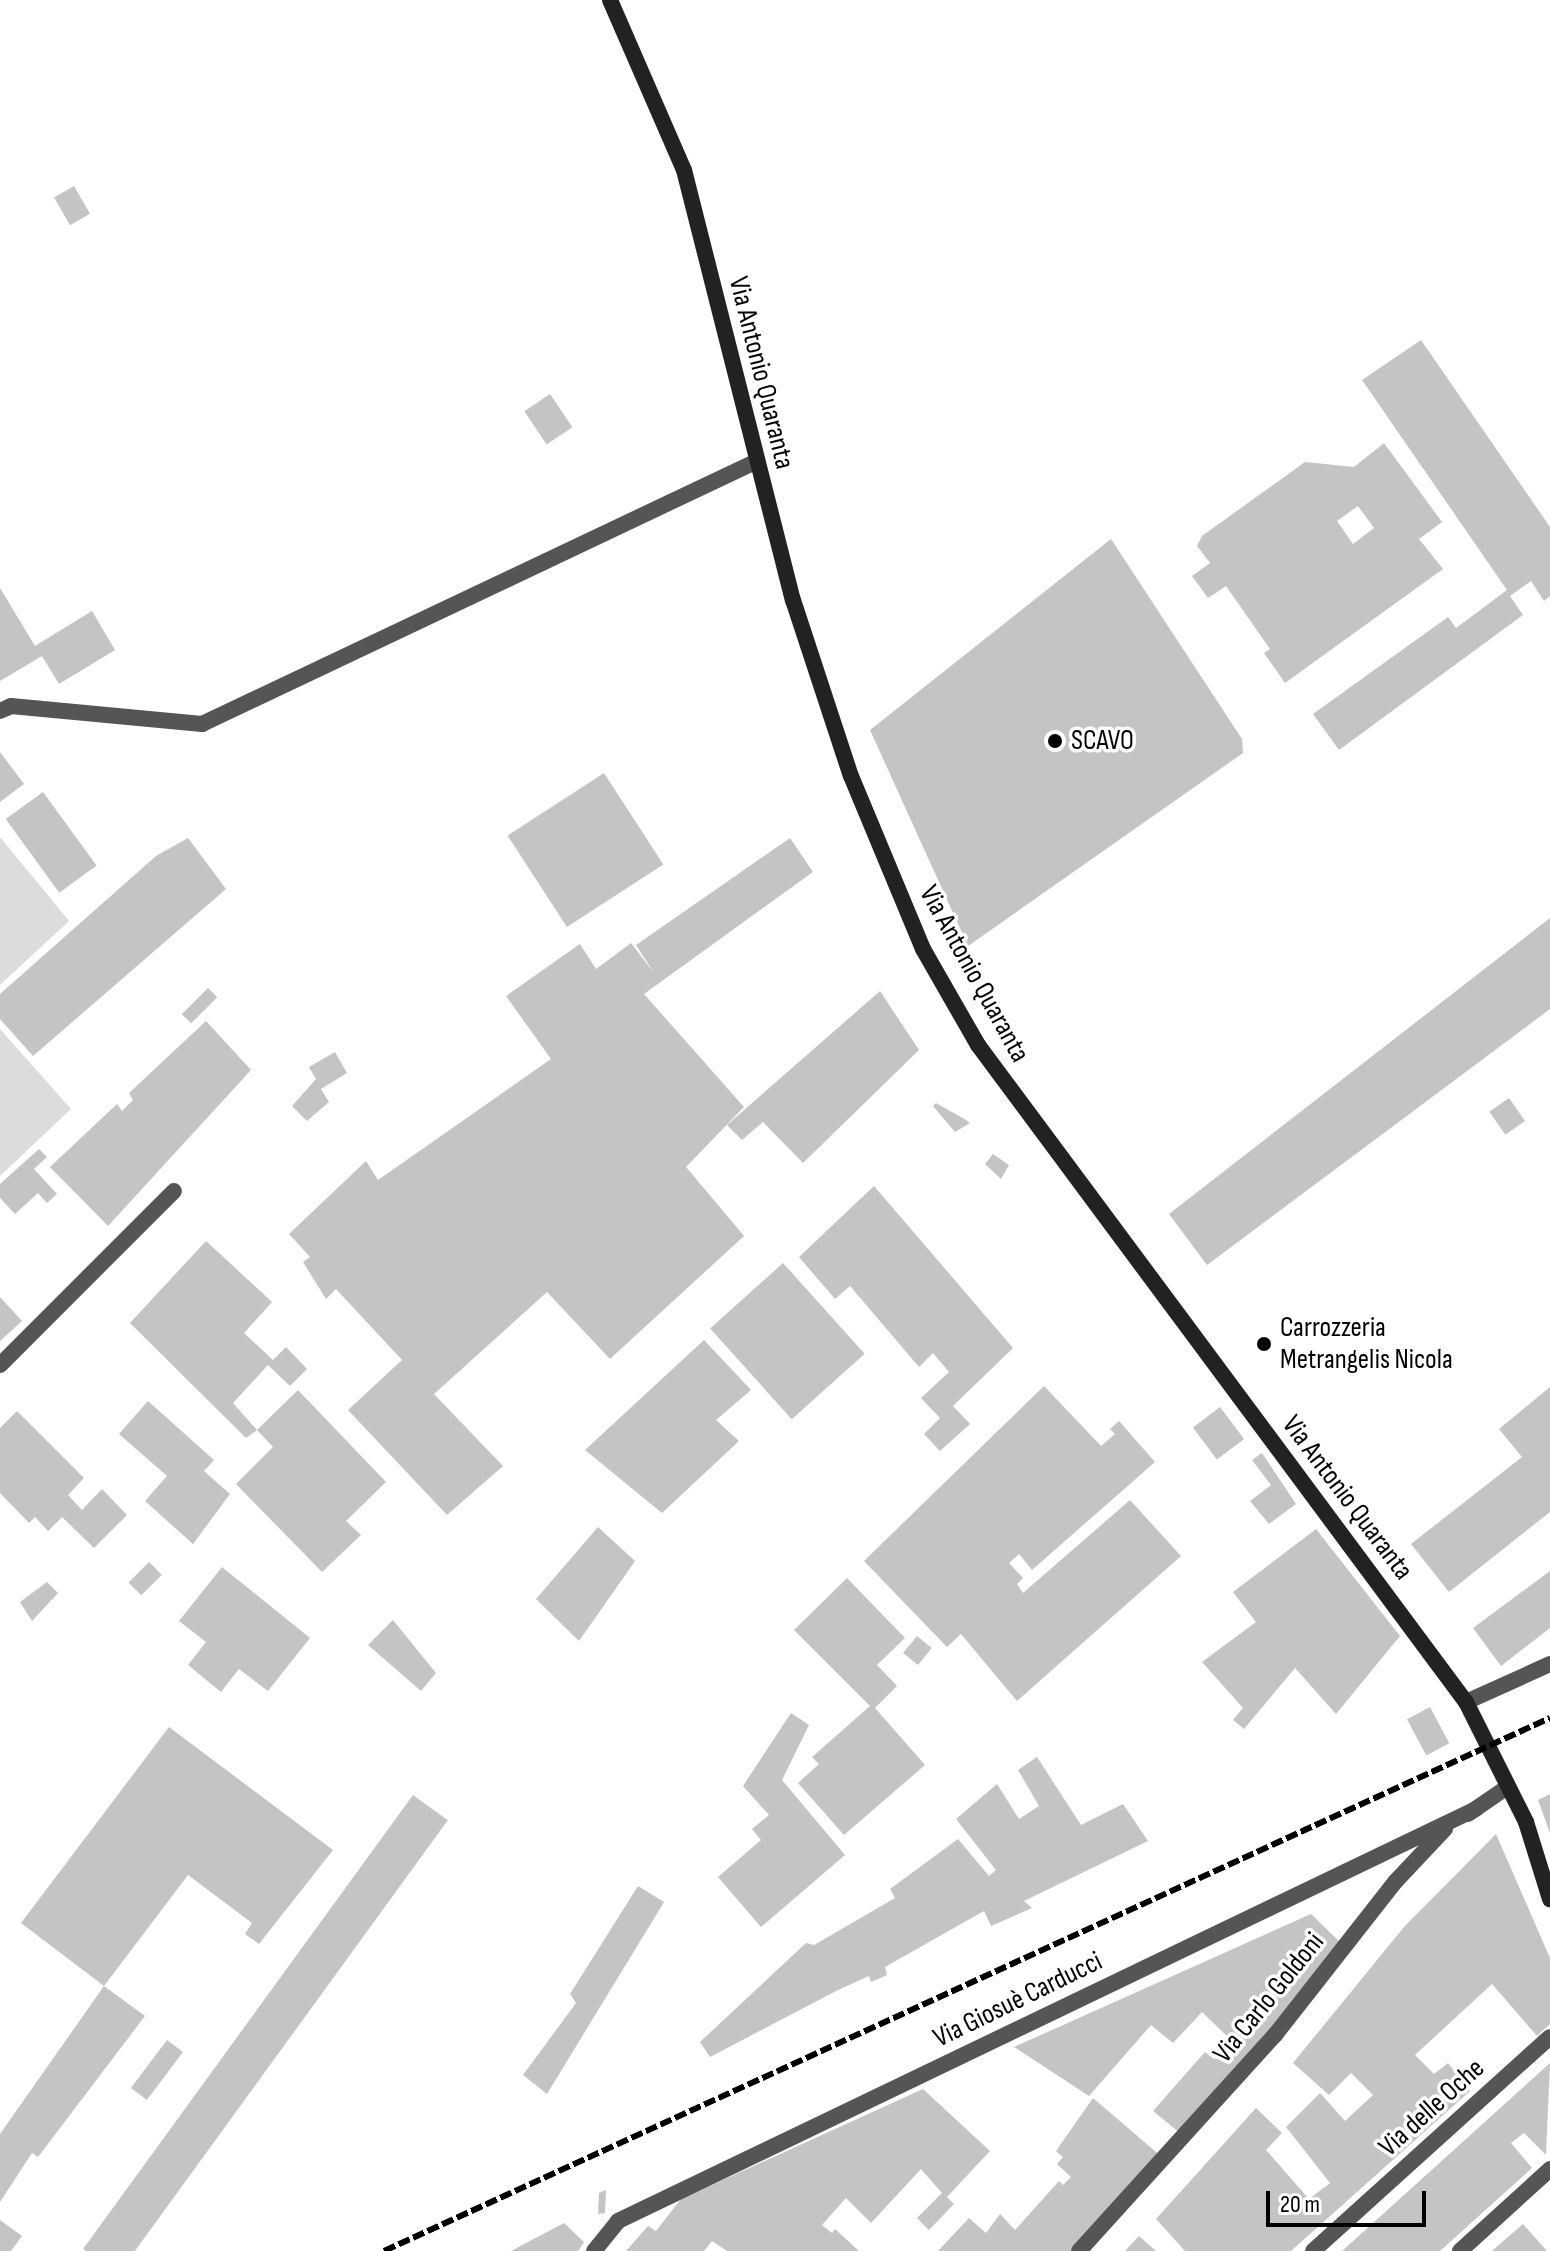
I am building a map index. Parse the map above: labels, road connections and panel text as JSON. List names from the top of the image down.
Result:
{
  "streets": {
    "street": [
      "Via Antonio Quaranta",
      "Via Carlo Goldoni",
      "Via Giosuè Carducci",
      "Via delle Oche"
    ]
  },
  "crossings": [
    ["Via Antonio Quaranta", "Via Carlo Goldoni"],
    ["Via Carlo Goldoni", "Via Giosuè Carducci"]
  ],
  "places": ["SCAVO", "Carrozzeria Metrangelis Nicola"],
  "scale_bar": "20 m"
}
